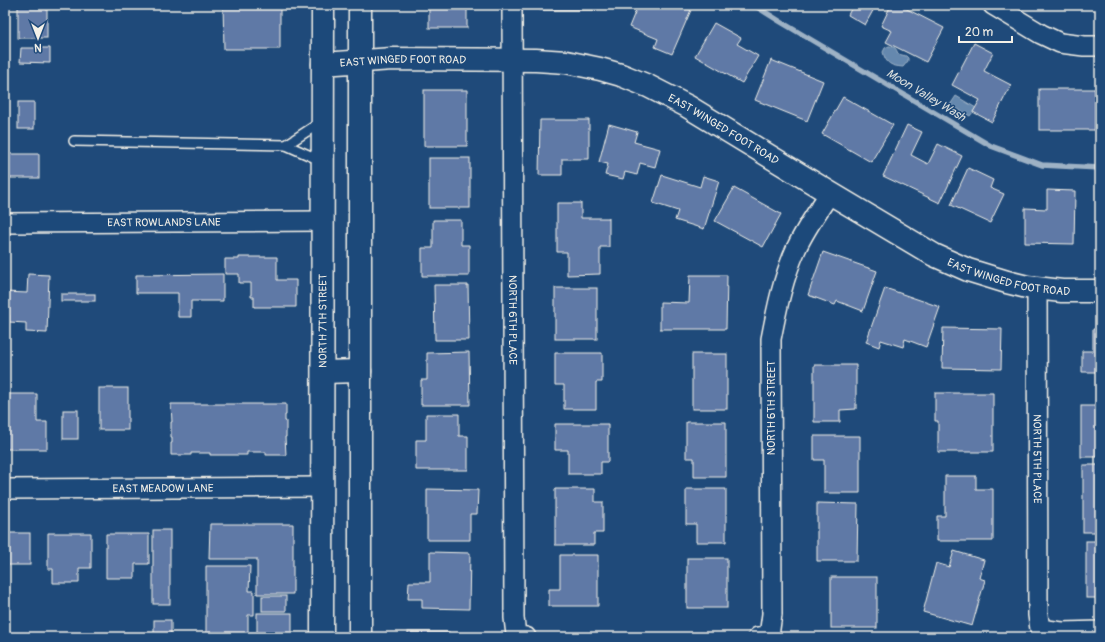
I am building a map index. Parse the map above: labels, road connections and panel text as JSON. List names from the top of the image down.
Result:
{
  "streets": {
    "main road": ["EAST WINGED FOOT ROAD", "NORTH 7TH STREET"],
    "street": [
      "EAST ROWLANDS LANE",
      "NORTH 6TH PLACE",
      "NORTH 6TH STREET",
      "NORTH 5TH PLACE",
      "EAST MEADOW LANE"
    ]
  },
  "crossings": [
    ["EAST WINGED FOOT ROAD", "NORTH 6TH PLACE"],
    ["EAST WINGED FOOT ROAD", "NORTH 7TH STREET"],
    ["EAST WINGED FOOT ROAD", "NORTH 6TH STREET"],
    ["EAST WINGED FOOT ROAD", "NORTH 5TH PLACE"],
    ["EAST ROWLANDS LANE", "NORTH 7TH STREET"],
    ["NORTH 7TH STREET", "EAST MEADOW LANE"]
  ],
  "water": ["Moon Valley Wash"],
  "scale_bar": "20 m",
  "north": "bottom"
}
